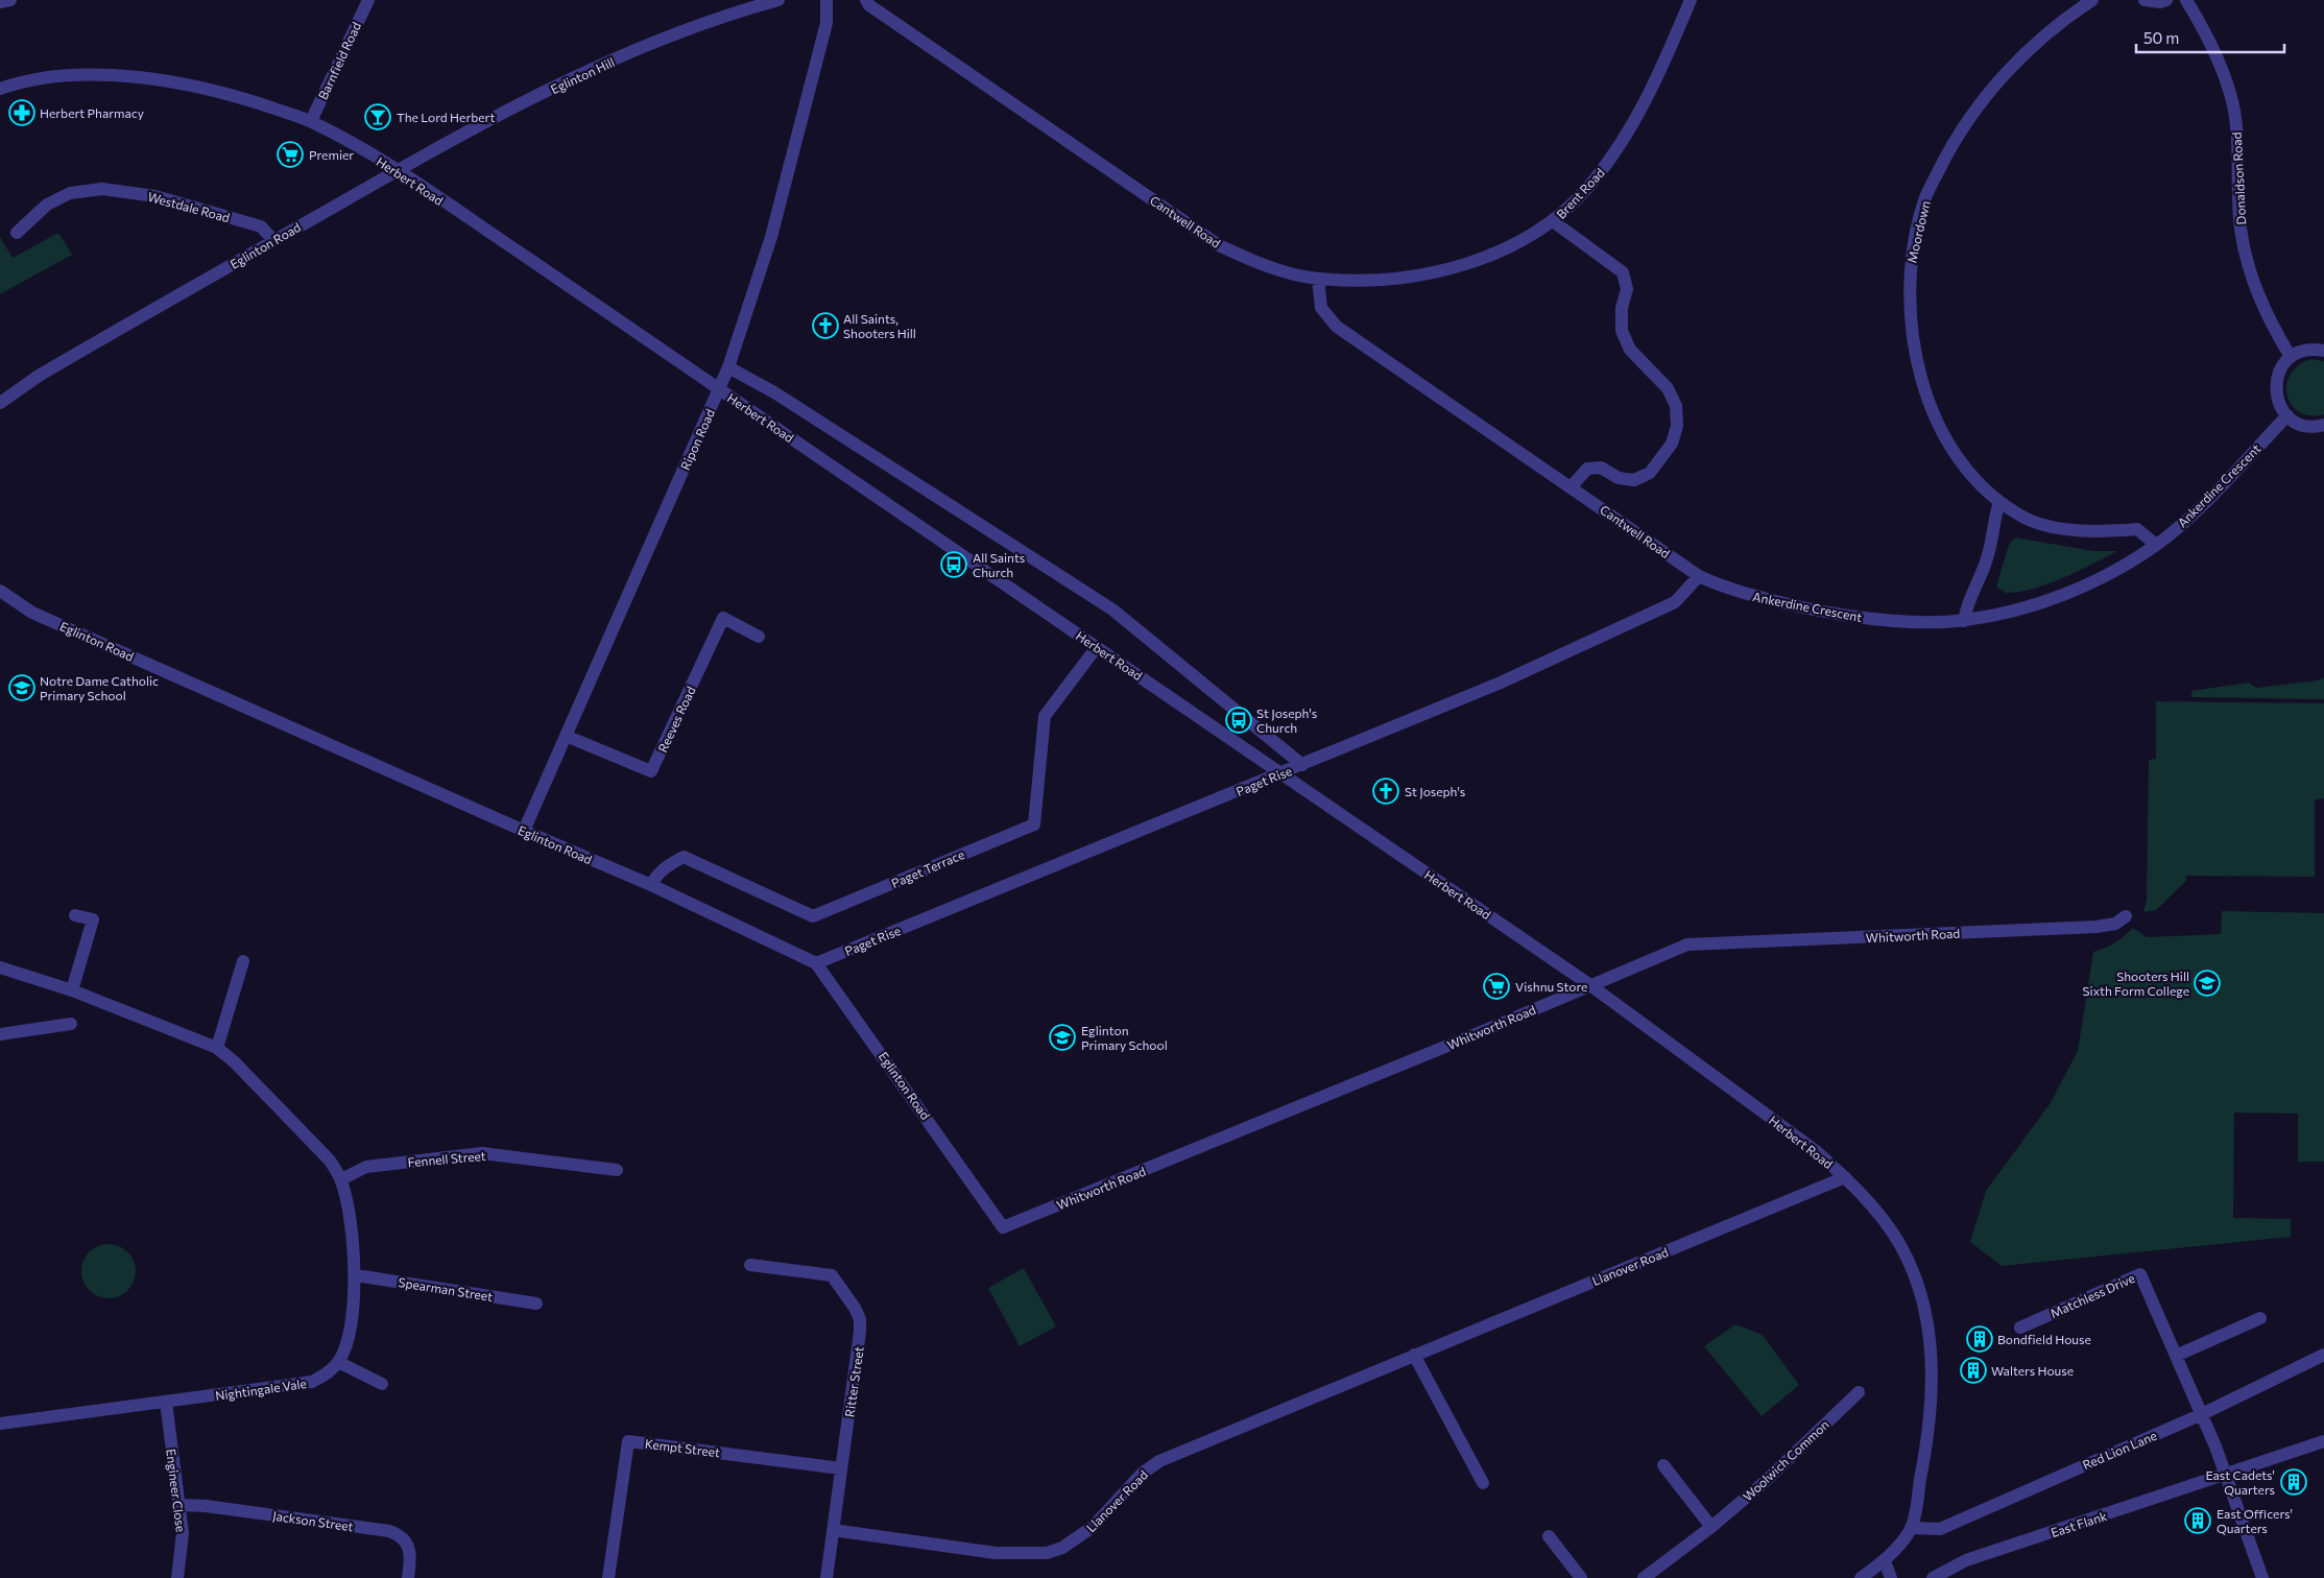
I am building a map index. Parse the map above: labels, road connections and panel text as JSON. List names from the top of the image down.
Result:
{
  "streets": {
    "street": [
      "Barnfield Road",
      "Eglinton Hill",
      "Donaldson Road",
      "Herbert Road",
      "Brent Road",
      "Westdale Road",
      "Cantwell Road",
      "Moordown",
      "Eglinton Road",
      "Ripon Road",
      "Ankerdine Crescent",
      "Reeves Road",
      "Paget Rise",
      "Paget Terrace",
      "Whitworth Road",
      "Fennell Street",
      "Llanover Road",
      "Spearman Street",
      "Matchless Drive",
      "Ritter Street",
      "Nightingale Vale",
      "Kempt Street",
      "Red Lion Lane",
      "Woolwich Common",
      "Engineer Close",
      "Jackson Street",
      "East Flank"
    ]
  },
  "crossings": [
    ["Barnfield Road", "Herbert Road"],
    ["Eglinton Hill", "Herbert Road"],
    ["Eglinton Hill", "Eglinton Road"],
    ["Herbert Road", "Eglinton Road"],
    ["Herbert Road", "Ripon Road"],
    ["Herbert Road", "Paget Rise"],
    ["Herbert Road", "Paget Terrace"],
    ["Herbert Road", "Whitworth Road"],
    ["Herbert Road", "Llanover Road"],
    ["Herbert Road", "Red Lion Lane"],
    ["Brent Road", "Cantwell Road"],
    ["Westdale Road", "Eglinton Road"],
    ["Cantwell Road", "Ankerdine Crescent"],
    ["Cantwell Road", "Paget Rise"],
    ["Moordown", "Ankerdine Crescent"],
    ["Eglinton Road", "Ripon Road"],
    ["Eglinton Road", "Paget Rise"],
    ["Eglinton Road", "Paget Terrace"],
    ["Eglinton Road", "Whitworth Road"],
    ["Ripon Road", "Reeves Road"],
    ["Ankerdine Crescent", "Paget Rise"],
    ["Llanover Road", "Ritter Street"],
    ["Matchless Drive", "Red Lion Lane"],
    ["Matchless Drive", "East Flank"],
    ["Ritter Street", "Kempt Street"],
    ["Nightingale Vale", "Engineer Close"],
    ["Engineer Close", "Jackson Street"]
  ],
  "places": {
    "pharmacy": ["Herbert Pharmacy"],
    "bar": ["The Lord Herbert"],
    "supermarket": ["Premier", "Vishnu Store"],
    "church": ["All Saints, Shooters Hill", "St Joseph's"],
    "bus stop": ["All Saints Church", "St Joseph's Church"],
    "school or university": ["Notre Dame Catholic Primary School", "Shooters Hill Sixth Form College", "Eglinton Primary School"],
    "building": [
      "Bondfield House",
      "Walters House",
      "East Cadets' Quarters",
      "East Officers' Quarters"
    ]
  },
  "scale_bar": "50 m"
}
